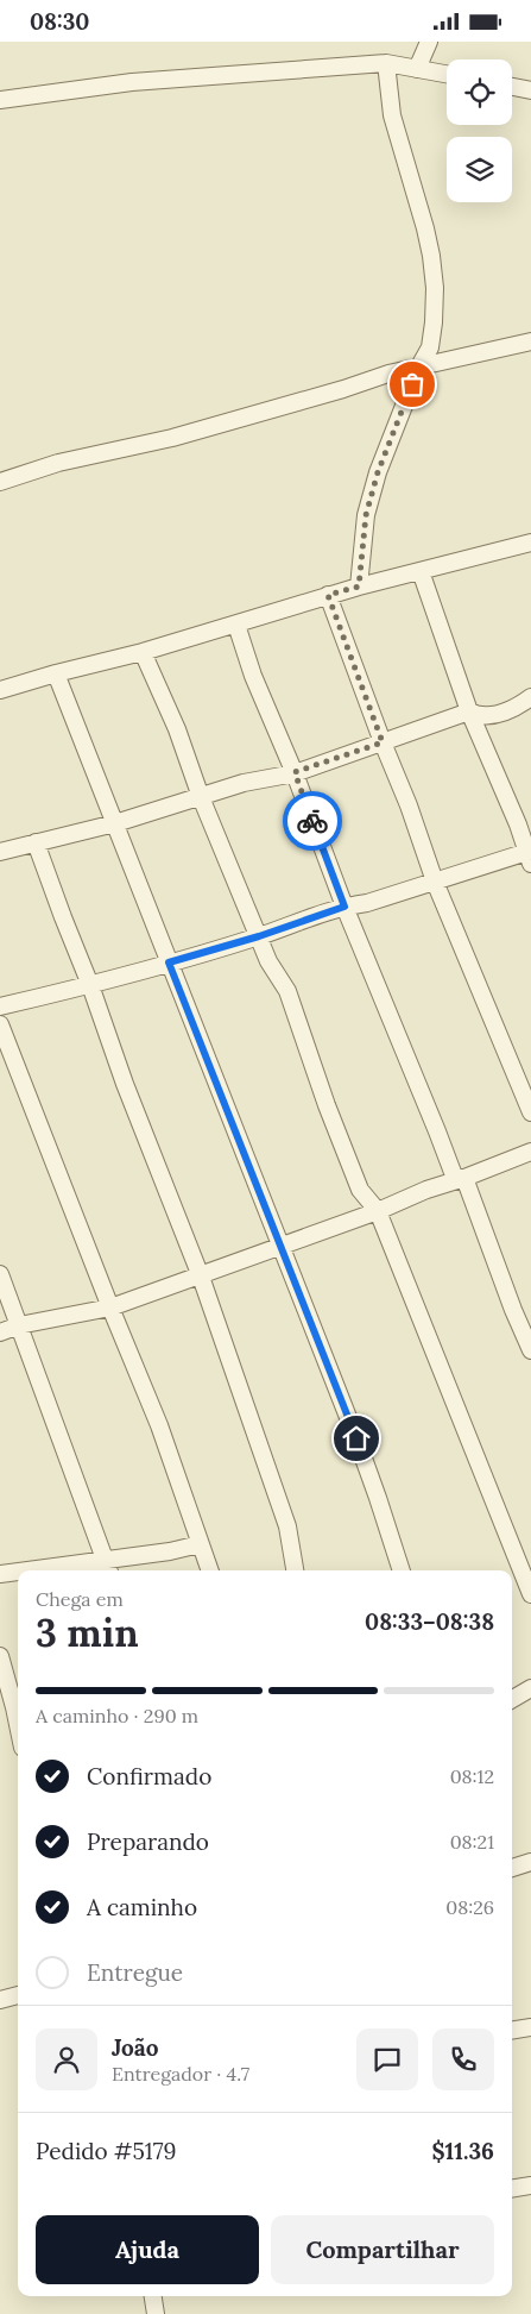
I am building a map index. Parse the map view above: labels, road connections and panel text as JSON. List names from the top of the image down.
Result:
{
  "page": {
    "status": "08:30",
    "heading": ["3 min", "Chega em", "08:33–08:38"],
    "panel": [
      "João",
      "Entregador · 4.7",
      "Pedido #5179",
      "$11.36"
    ],
    "bar": "A caminho · 290 m",
    "list": [
      ["Confirmado", "08:12"],
      ["Preparando", "08:21"],
      ["A caminho", "08:26"],
      "Entregue"
    ],
    "buttons": ["Ajuda", "Compartilhar"]
  }
}
